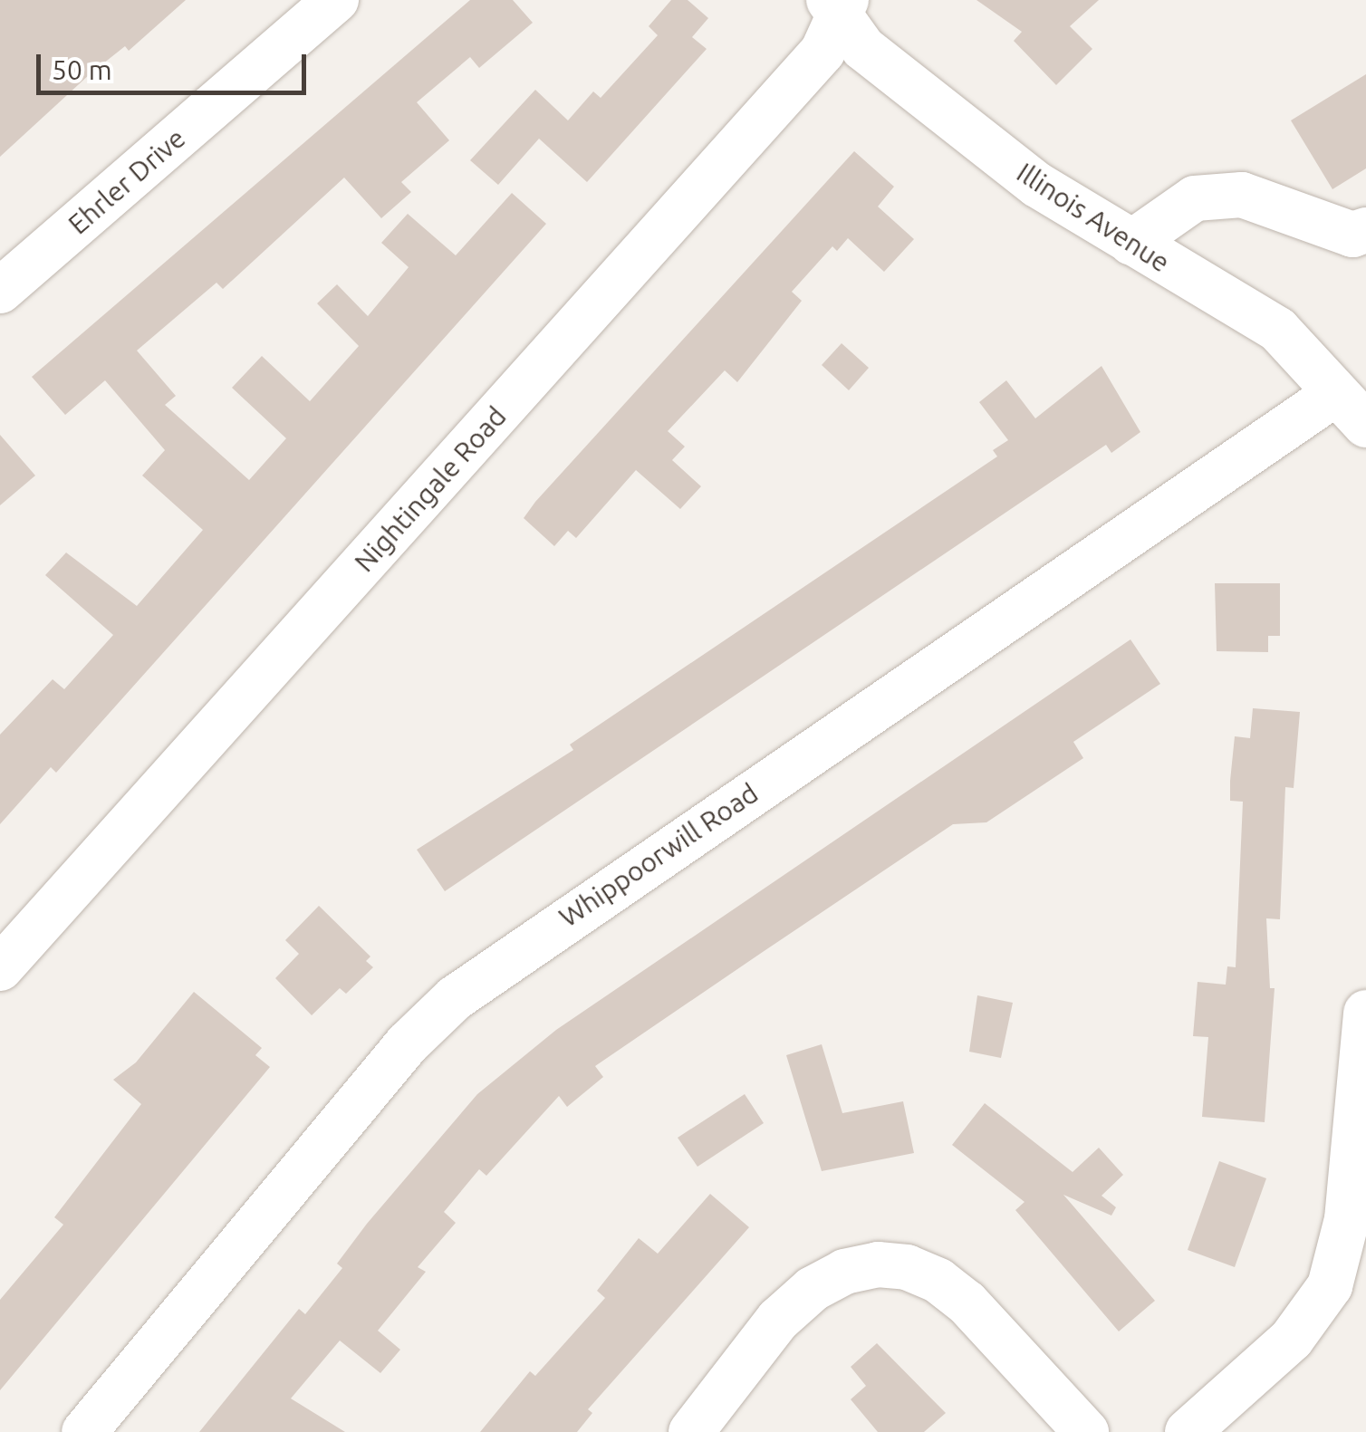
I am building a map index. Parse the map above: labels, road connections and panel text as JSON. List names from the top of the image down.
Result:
{
  "streets": {
    "street": [
      "Ehrler Drive",
      "Illinois Avenue",
      "Nightingale Road",
      "Whippoorwill Road"
    ]
  },
  "crossings": [
    ["Illinois Avenue", "Nightingale Road"],
    ["Illinois Avenue", "Whippoorwill Road"]
  ],
  "scale_bar": "50 m"
}
